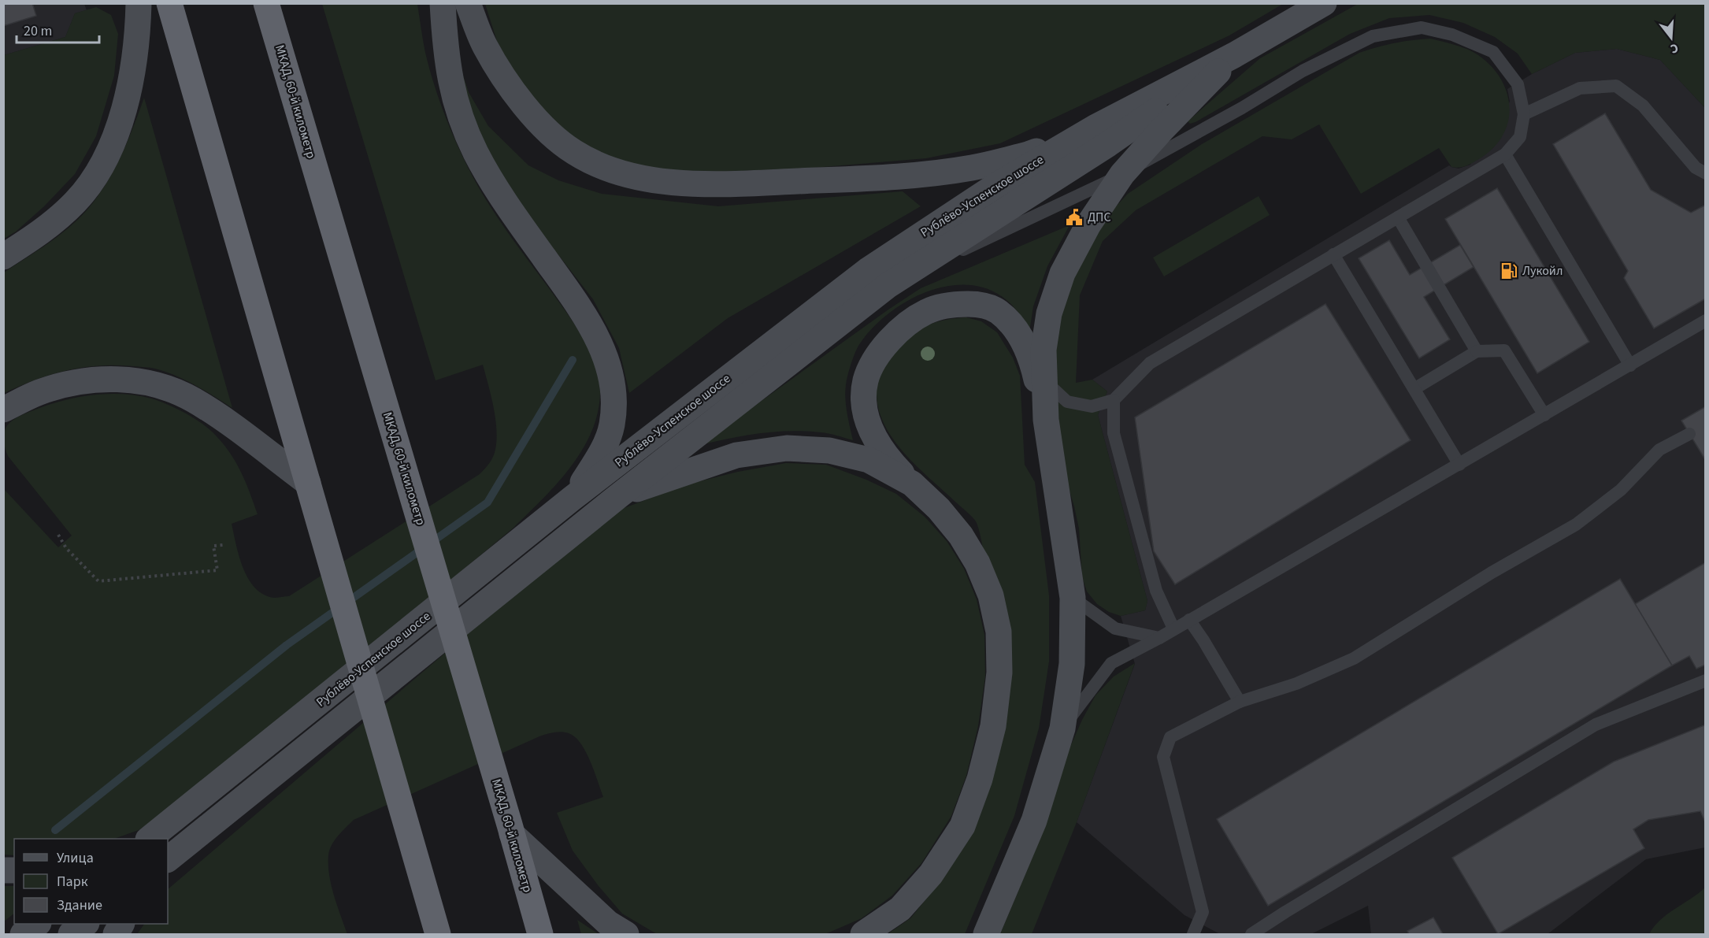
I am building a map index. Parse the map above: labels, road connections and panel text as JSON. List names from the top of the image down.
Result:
{
  "streets": {
    "highway": ["МКАД, 60-й километр"],
    "main road": ["Рублёво-Успенское шоссе"]
  },
  "places": {
    "public building": ["ДПС"],
    "fuel station": ["Лукойл"]
  },
  "legend": ["Улица", "Парк", "Здание"],
  "scale_bar": "20 m",
  "north": "bottom"
}
